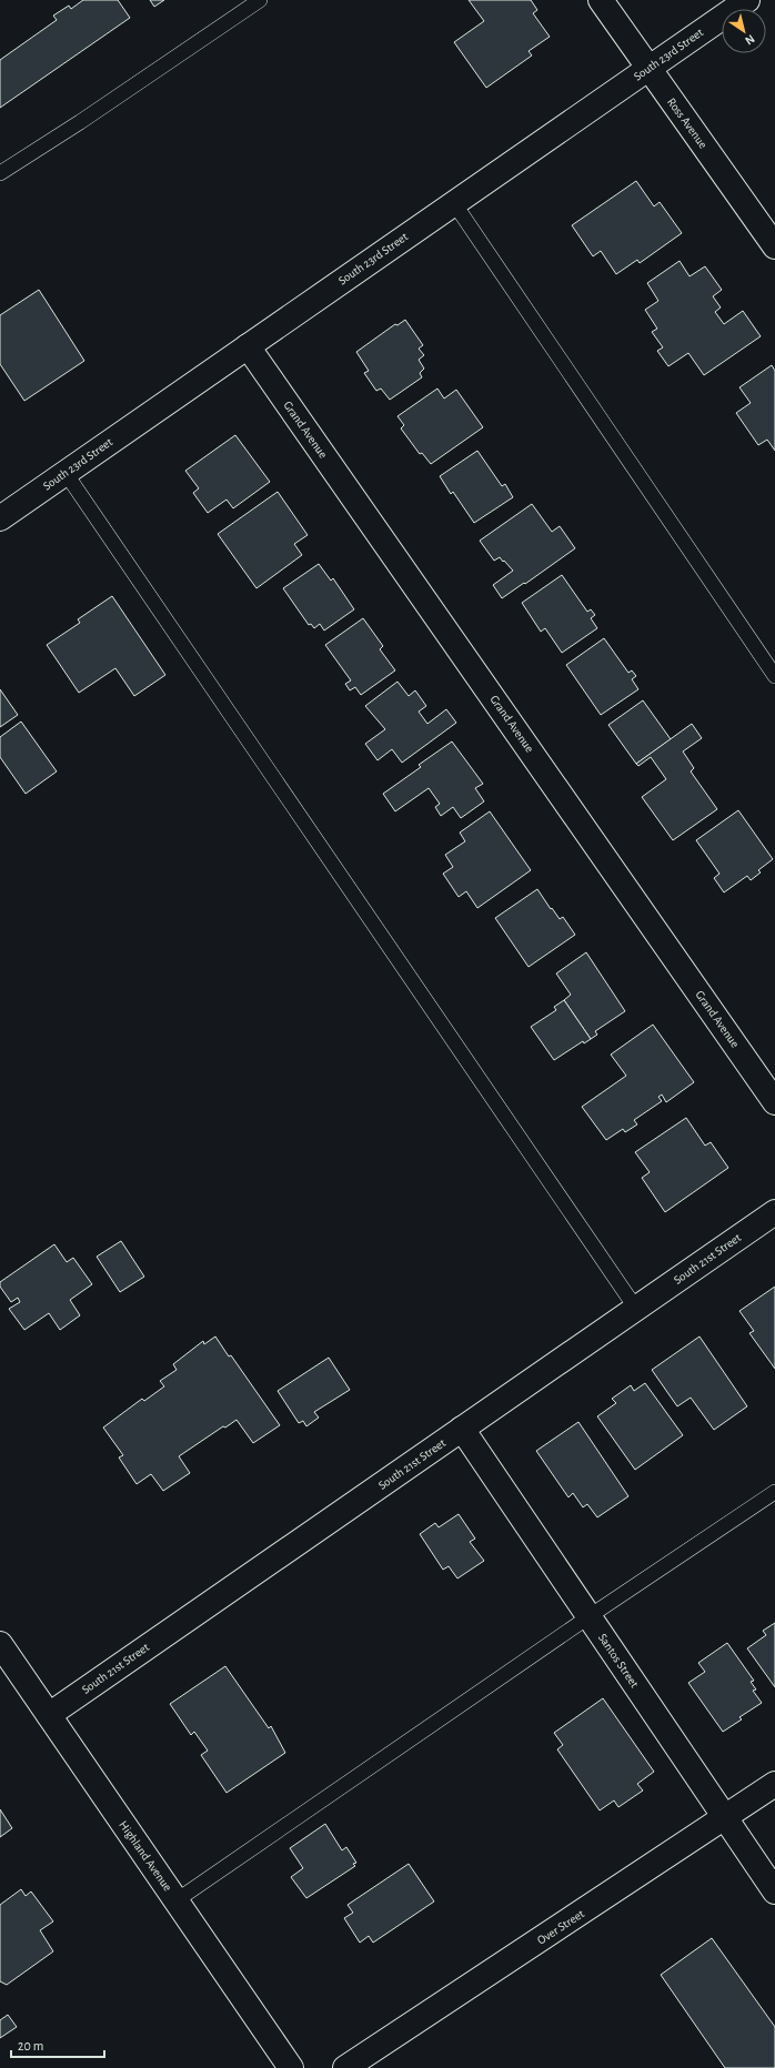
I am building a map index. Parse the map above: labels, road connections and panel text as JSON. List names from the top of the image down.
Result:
{
  "streets": {
    "street": [
      "South 23rd Street",
      "Ross Avenue",
      "Grand Avenue",
      "South 21st Street",
      "Santos Street",
      "Highland Avenue",
      "Over Street"
    ]
  },
  "crossings": [
    ["South 23rd Street", "Ross Avenue"],
    ["South 23rd Street", "Grand Avenue"],
    ["South 21st Street", "Santos Street"],
    ["South 21st Street", "Highland Avenue"],
    ["Santos Street", "Over Street"]
  ],
  "scale_bar": "20 m",
  "north": "bottom right"
}
